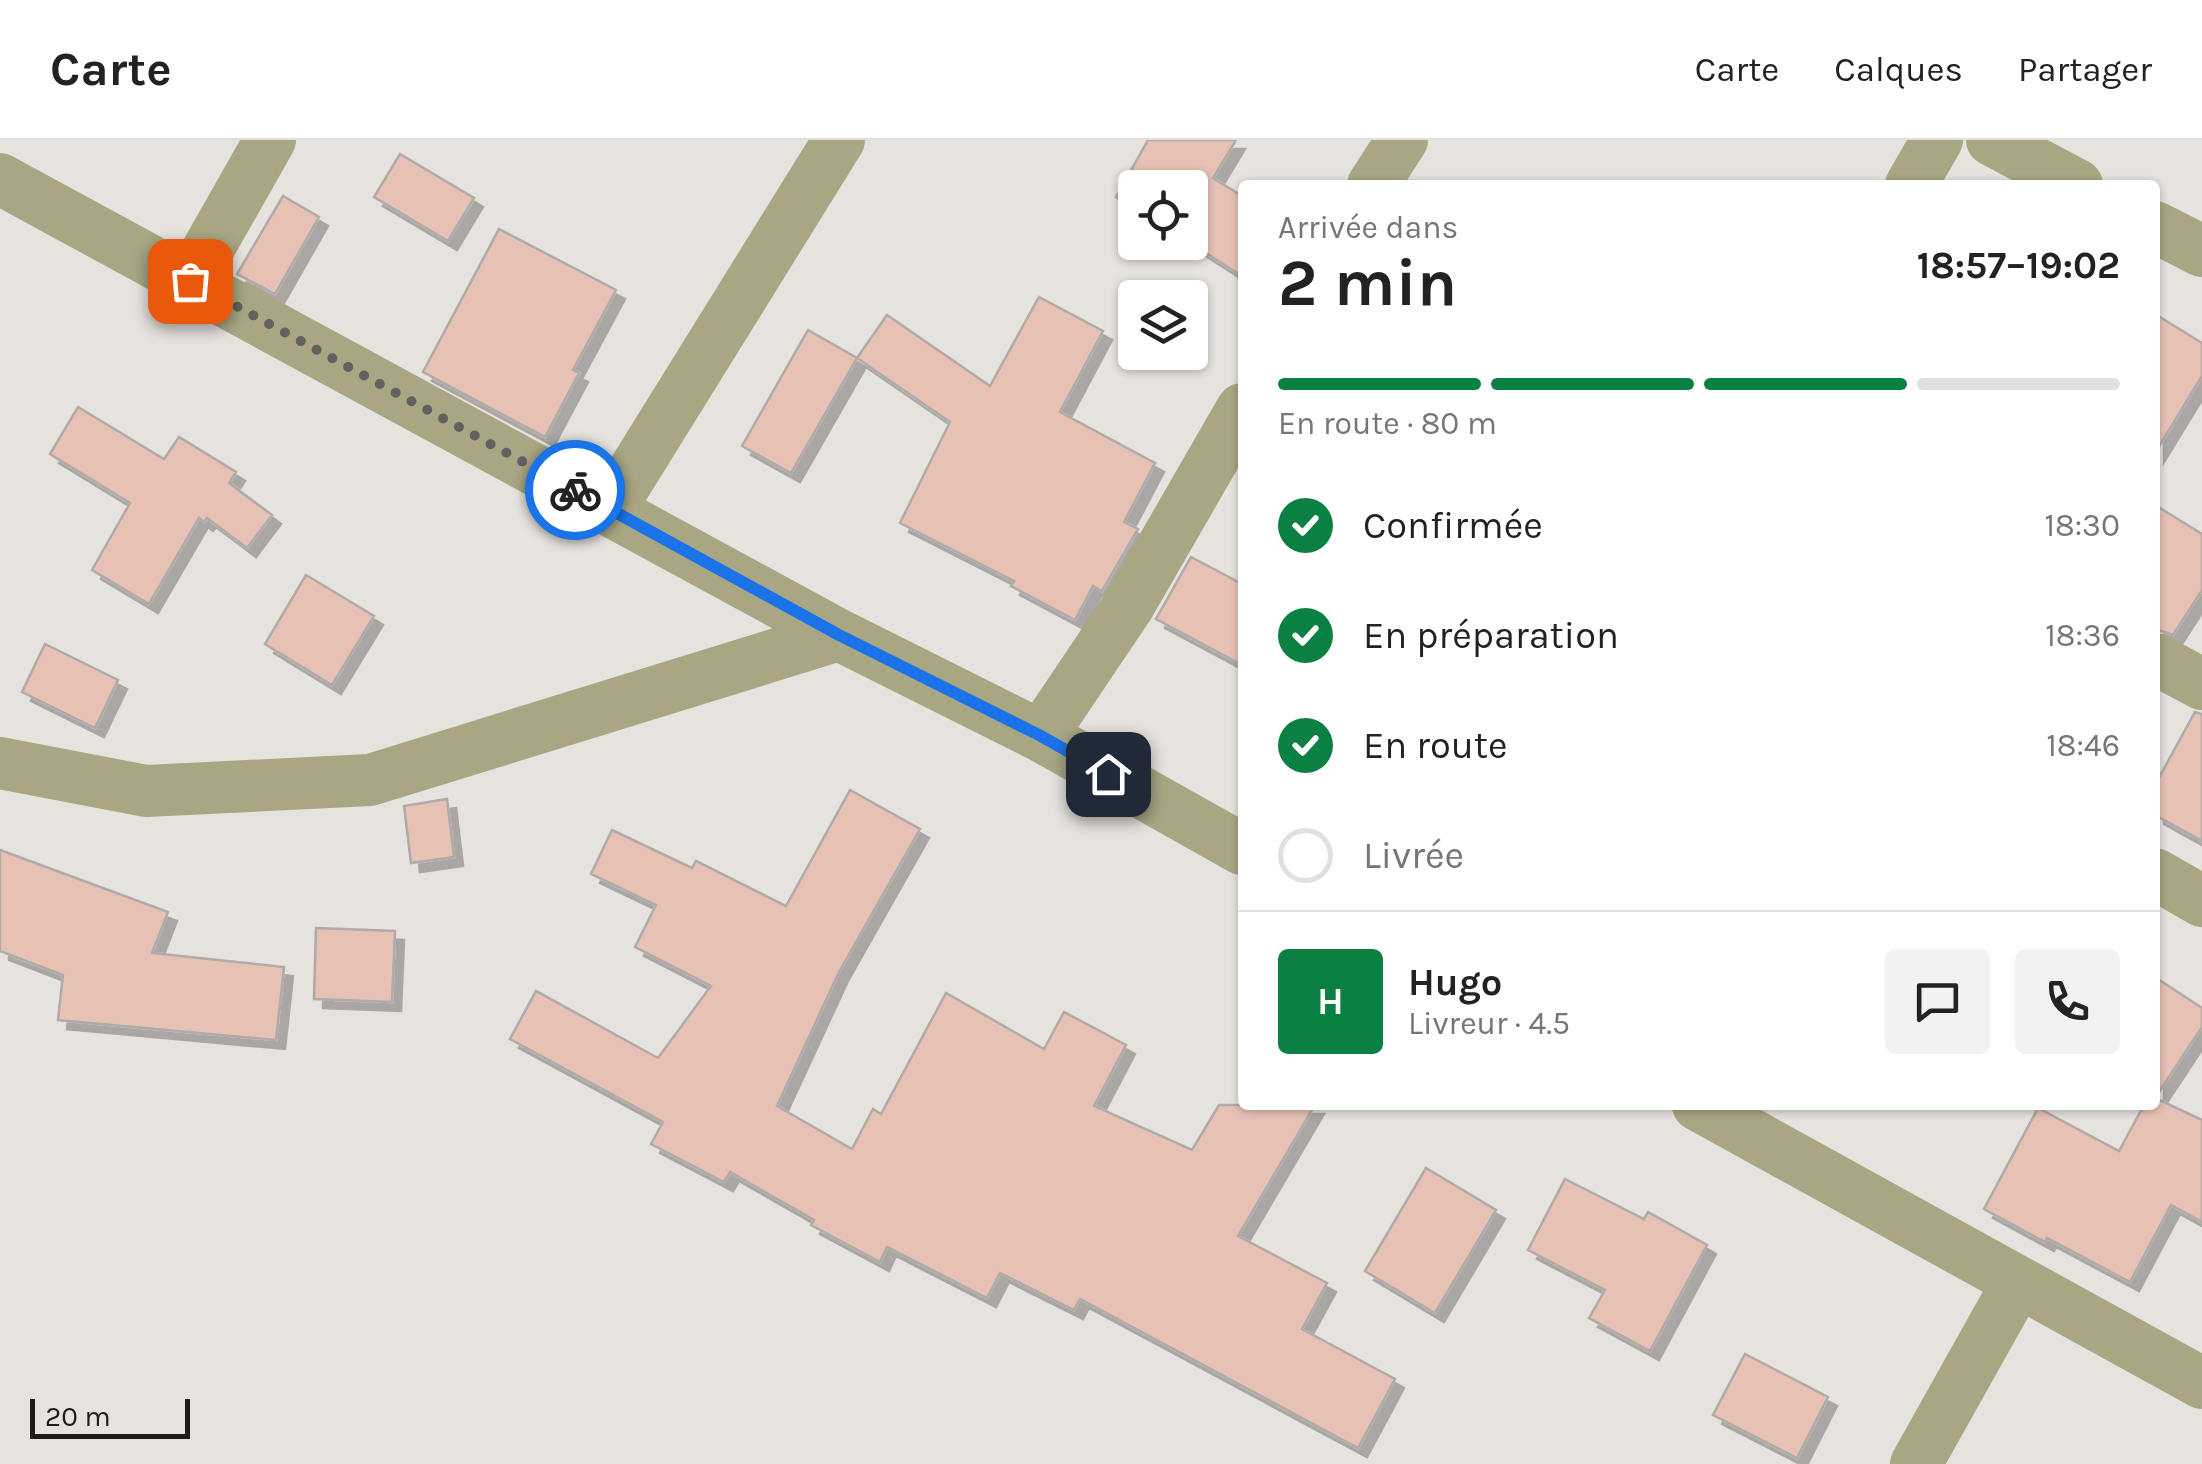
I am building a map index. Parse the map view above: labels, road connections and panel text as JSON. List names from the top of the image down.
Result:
{
  "scale_bar": "20 m",
  "page": {
    "header": "Carte",
    "nav": ["Carte", "Calques", "Partager"],
    "heading": ["2 min", "Arrivée dans", "18:57–19:02"],
    "panel": ["Hugo", "Livreur · 4.5"],
    "bar": "En route · 80 m",
    "list": [
      ["Confirmée", "18:30"],
      ["En préparation", "18:36"],
      ["En route", "18:46"],
      "Livrée"
    ],
    "round": "H",
    "scale": "20 m"
  }
}
